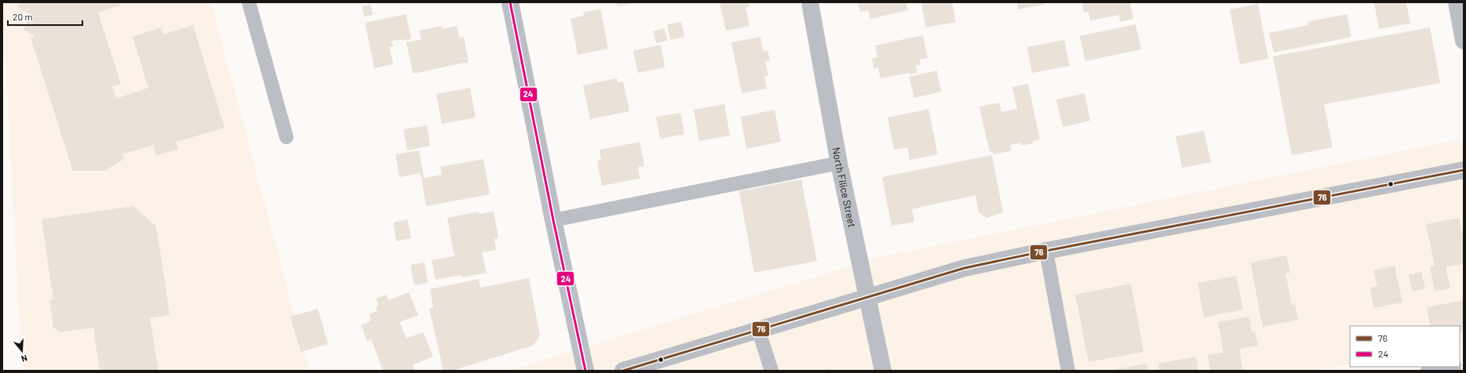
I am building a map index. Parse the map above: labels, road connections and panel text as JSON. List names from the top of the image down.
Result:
{
  "streets": {
    "street": ["North Filice Street"]
  },
  "lines": ["transit line 24", "transit line 76"],
  "legend": ["76", "24"],
  "scale_bar": "20 m",
  "north": "bottom"
}
